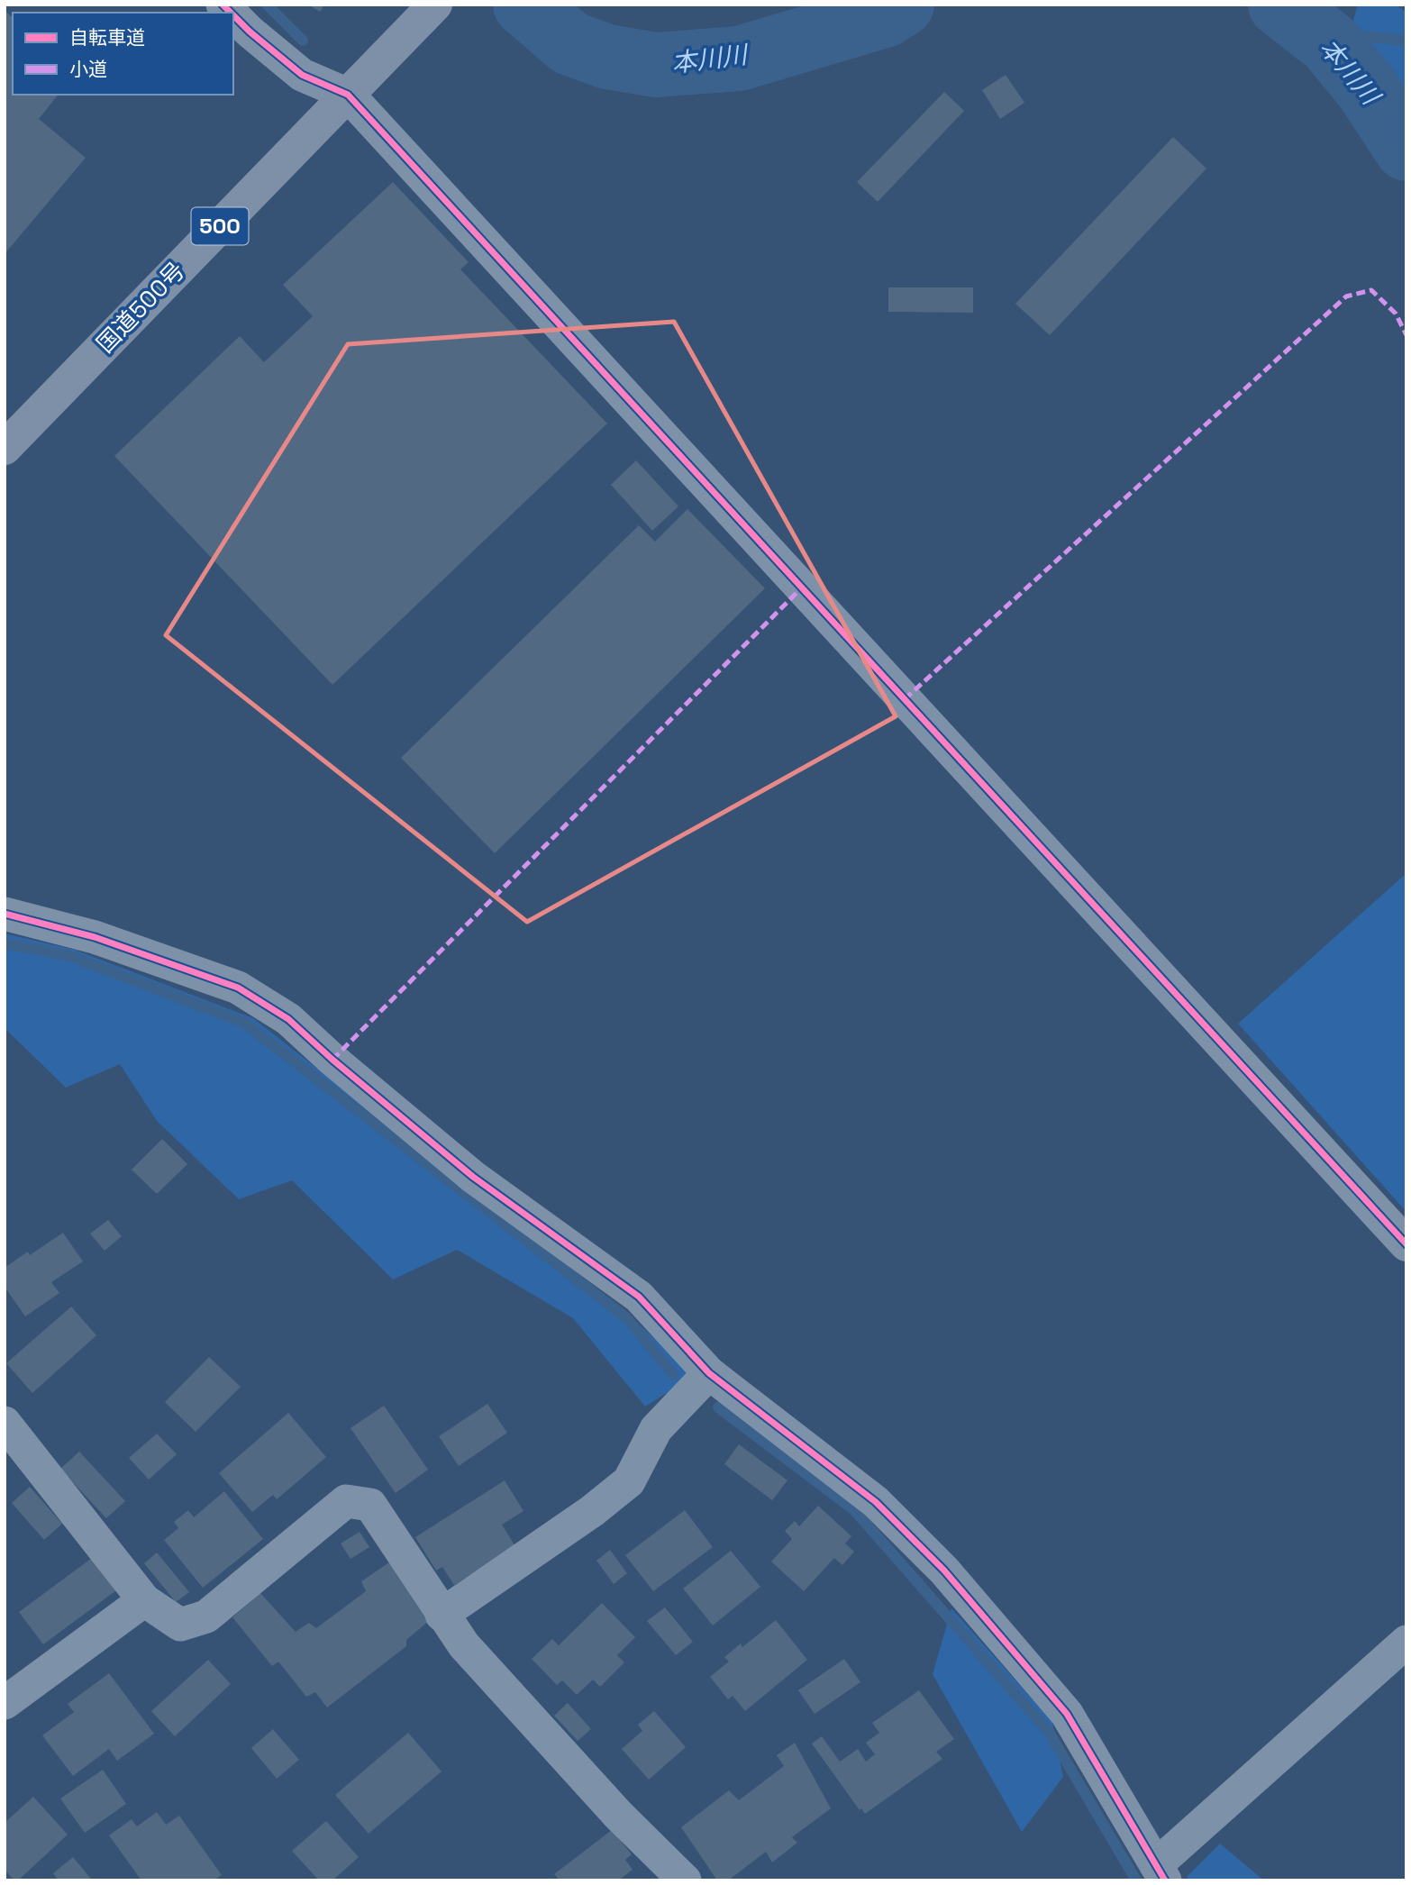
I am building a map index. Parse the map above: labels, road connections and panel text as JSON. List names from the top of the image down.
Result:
{
  "streets": {
    "highway": ["500", "国道500号"]
  },
  "water": ["本川川"],
  "legend": ["自転車道", "小道"]
}
